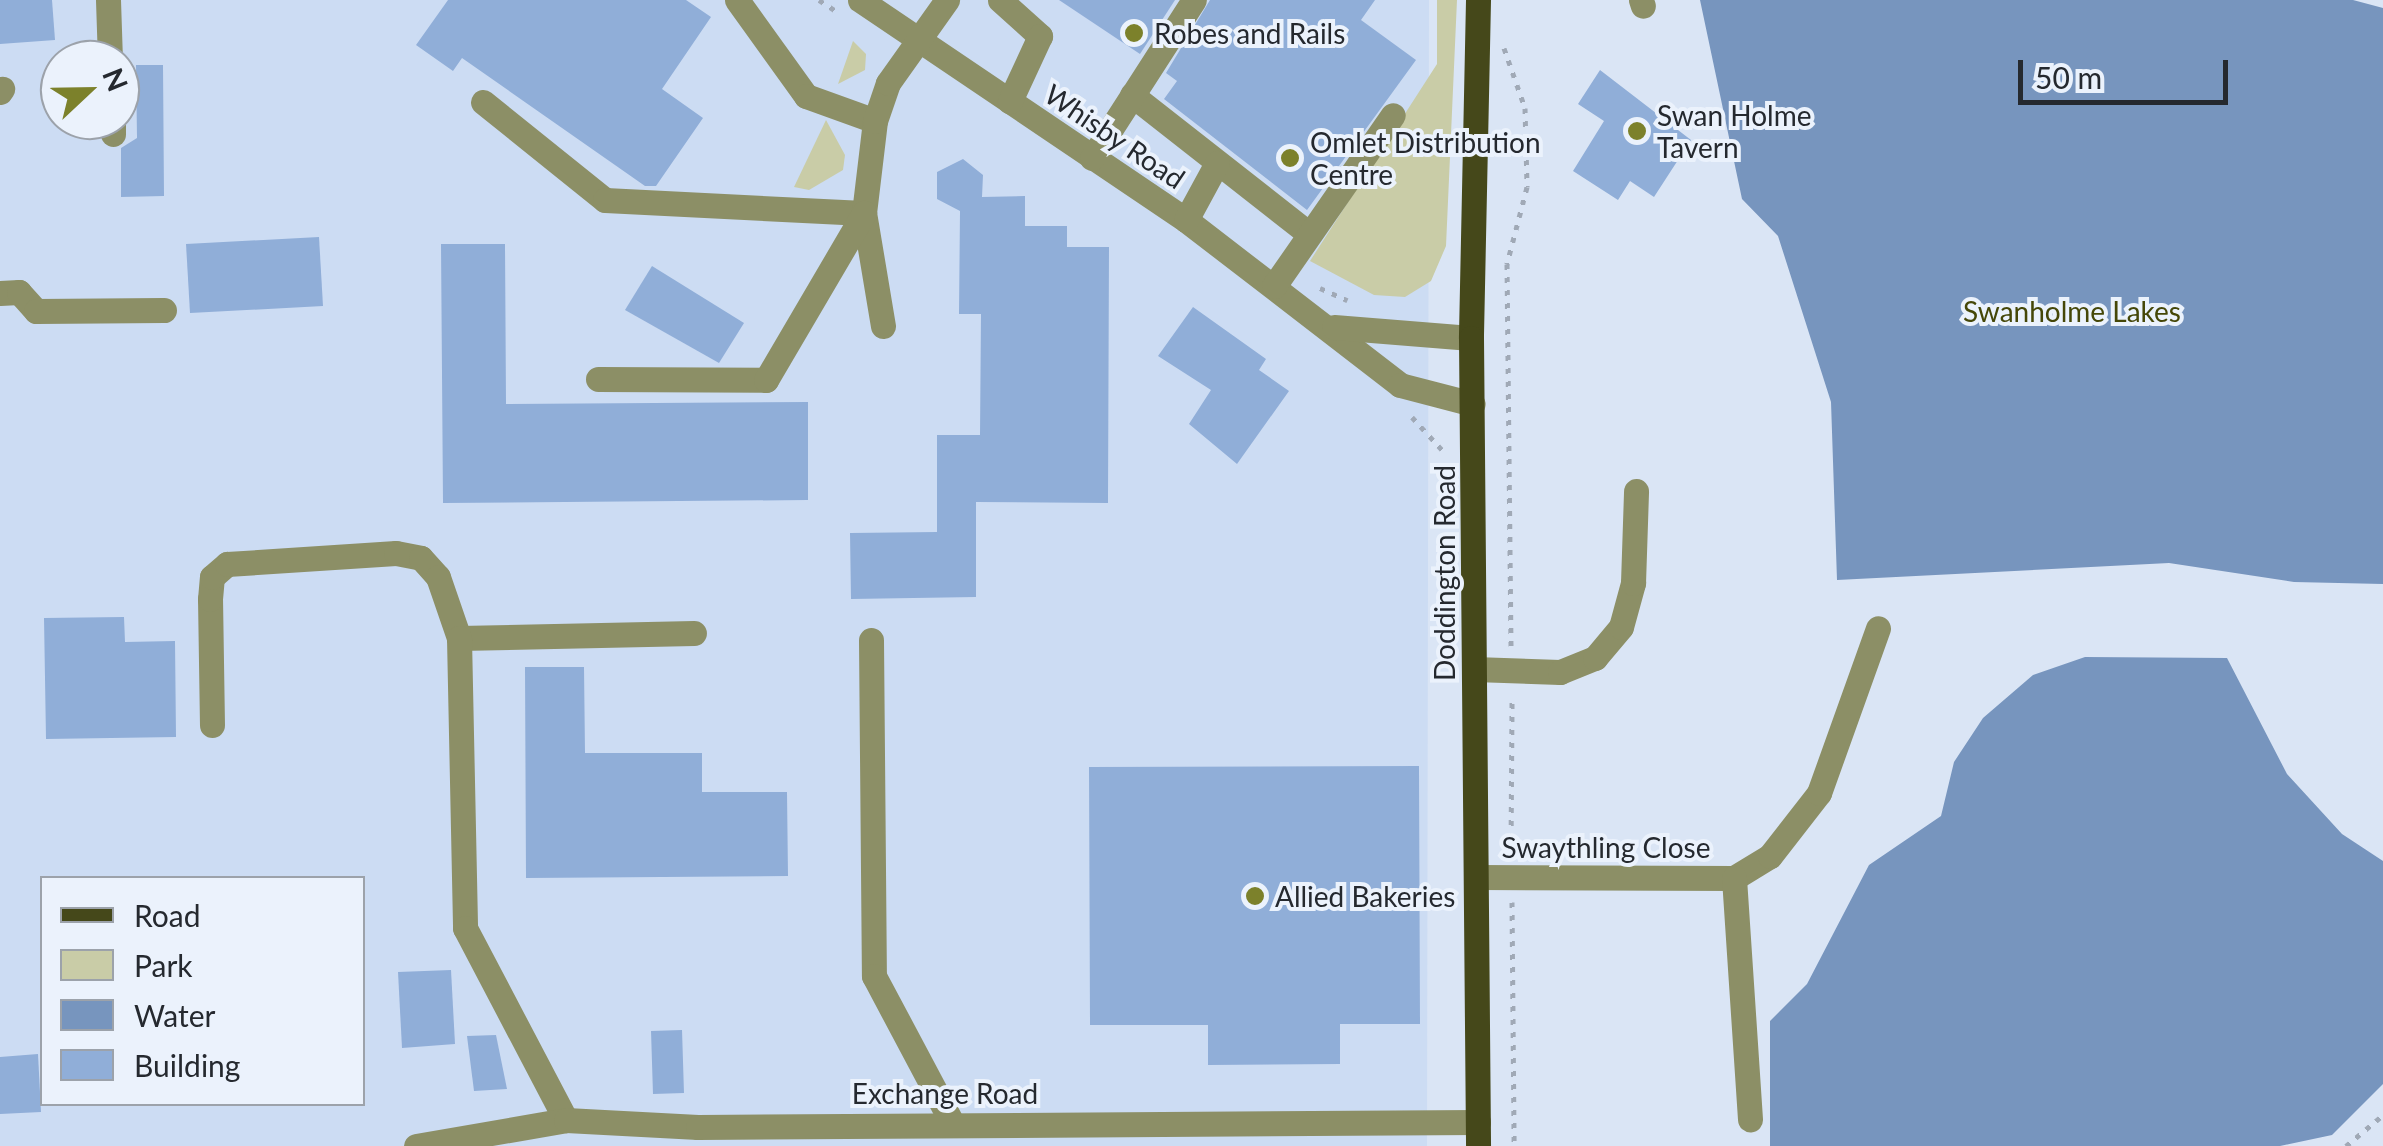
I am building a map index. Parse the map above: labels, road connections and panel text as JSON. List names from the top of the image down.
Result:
{
  "streets": {
    "main road": ["Doddington Road"],
    "street": ["Whisby Road", "Swaythling Close", "Exchange Road"]
  },
  "crossings": [
    ["Whisby Road", "Doddington Road"],
    ["Doddington Road", "Swaythling Close"],
    ["Doddington Road", "Exchange Road"]
  ],
  "parks": ["Swanholme Lakes"],
  "places": [
    "Robes and Rails",
    "Swan Holme Tavern",
    "Omlet Distribution Centre",
    "Allied Bakeries"
  ],
  "legend": [
    "Road",
    "Park",
    "Water",
    "Building"
  ],
  "scale_bar": "50 m",
  "north": "right"
}
